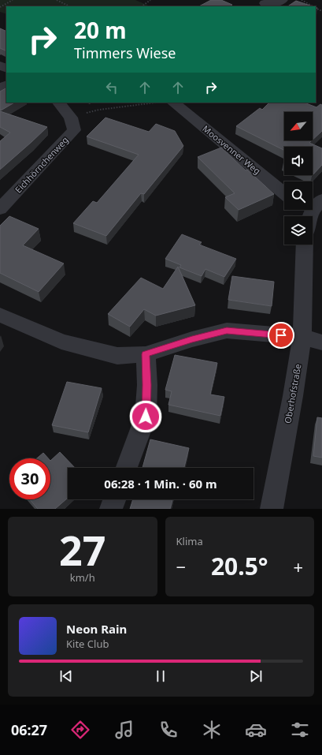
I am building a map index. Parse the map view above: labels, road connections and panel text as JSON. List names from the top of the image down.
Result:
{
  "streets": {
    "street": ["Moosvenner Weg", "Eichhörnchenweg", "Oberhofstraße"]
  },
  "north": "bottom left",
  "page": {
    "turn": ["20 m", "Timmers Wiese"],
    "limit": "30",
    "trip": "06:28 · 1 Min. · 60 m",
    "tile": [
      ["27", "km/h"],
      "Klima"
    ],
    "heat": ["−", "20.5°", "+"],
    "song": ["Neon Rain", "Kite Club"],
    "tabs": "06:27"
  }
}
